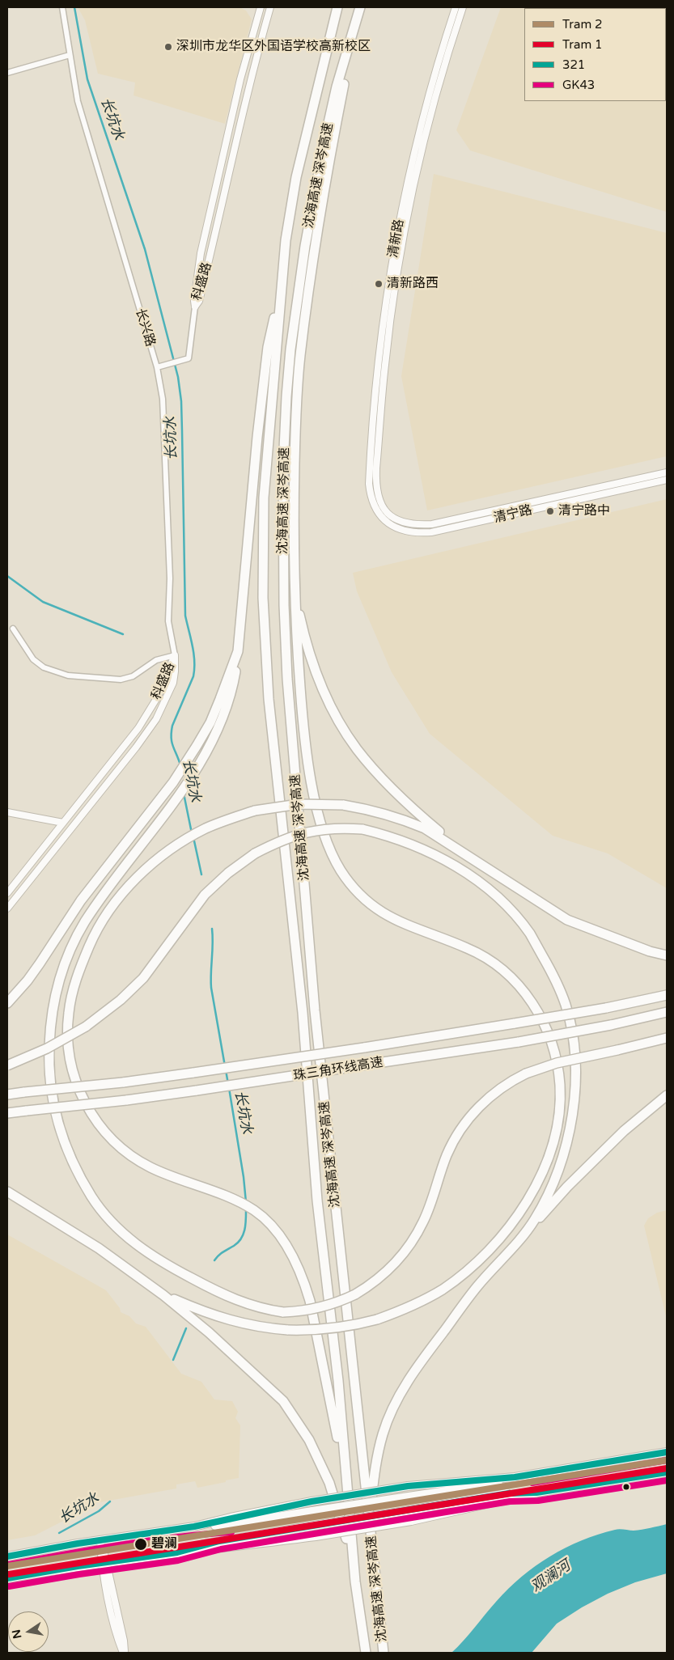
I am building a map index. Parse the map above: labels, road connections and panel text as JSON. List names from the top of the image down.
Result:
{
  "streets": {
    "highway": ["沈海高速 深岑高速", "珠三角环线高速"],
    "street": [
      "清新路",
      "科盛路",
      "长兴路",
      "清宁路"
    ]
  },
  "crossings": [
    ["清新路", "清宁路"],
    ["科盛路", "长兴路"]
  ],
  "water": ["长坑水", "观澜河"],
  "places": [
    "深圳市龙华区外国语学校高新校区",
    "清新路西",
    "清宁路中",
    "碧澜"
  ],
  "lines": [
    "transit line 321",
    "tram line 2",
    "transit line GK43",
    "tram line 1"
  ],
  "legend": [
    "Tram 2",
    "Tram 1",
    "321",
    "GK43"
  ],
  "north": "left"
}
